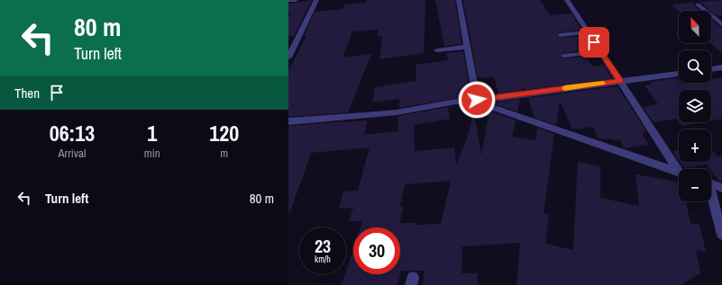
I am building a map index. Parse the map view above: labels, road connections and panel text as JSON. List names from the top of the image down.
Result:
{
  "north": "top left",
  "page": {
    "turn": ["80 m", "Turn left"],
    "map_buttons": ["+", "−"],
    "then": "Then",
    "eta": [
      "06:13",
      "Arrival",
      "1",
      "min",
      "120",
      "m"
    ],
    "list": [
      {
        "name": "Turn left",
        "value": "80 m"
      }
    ],
    "speed": "23 km/h",
    "limit": "30"
  }
}
